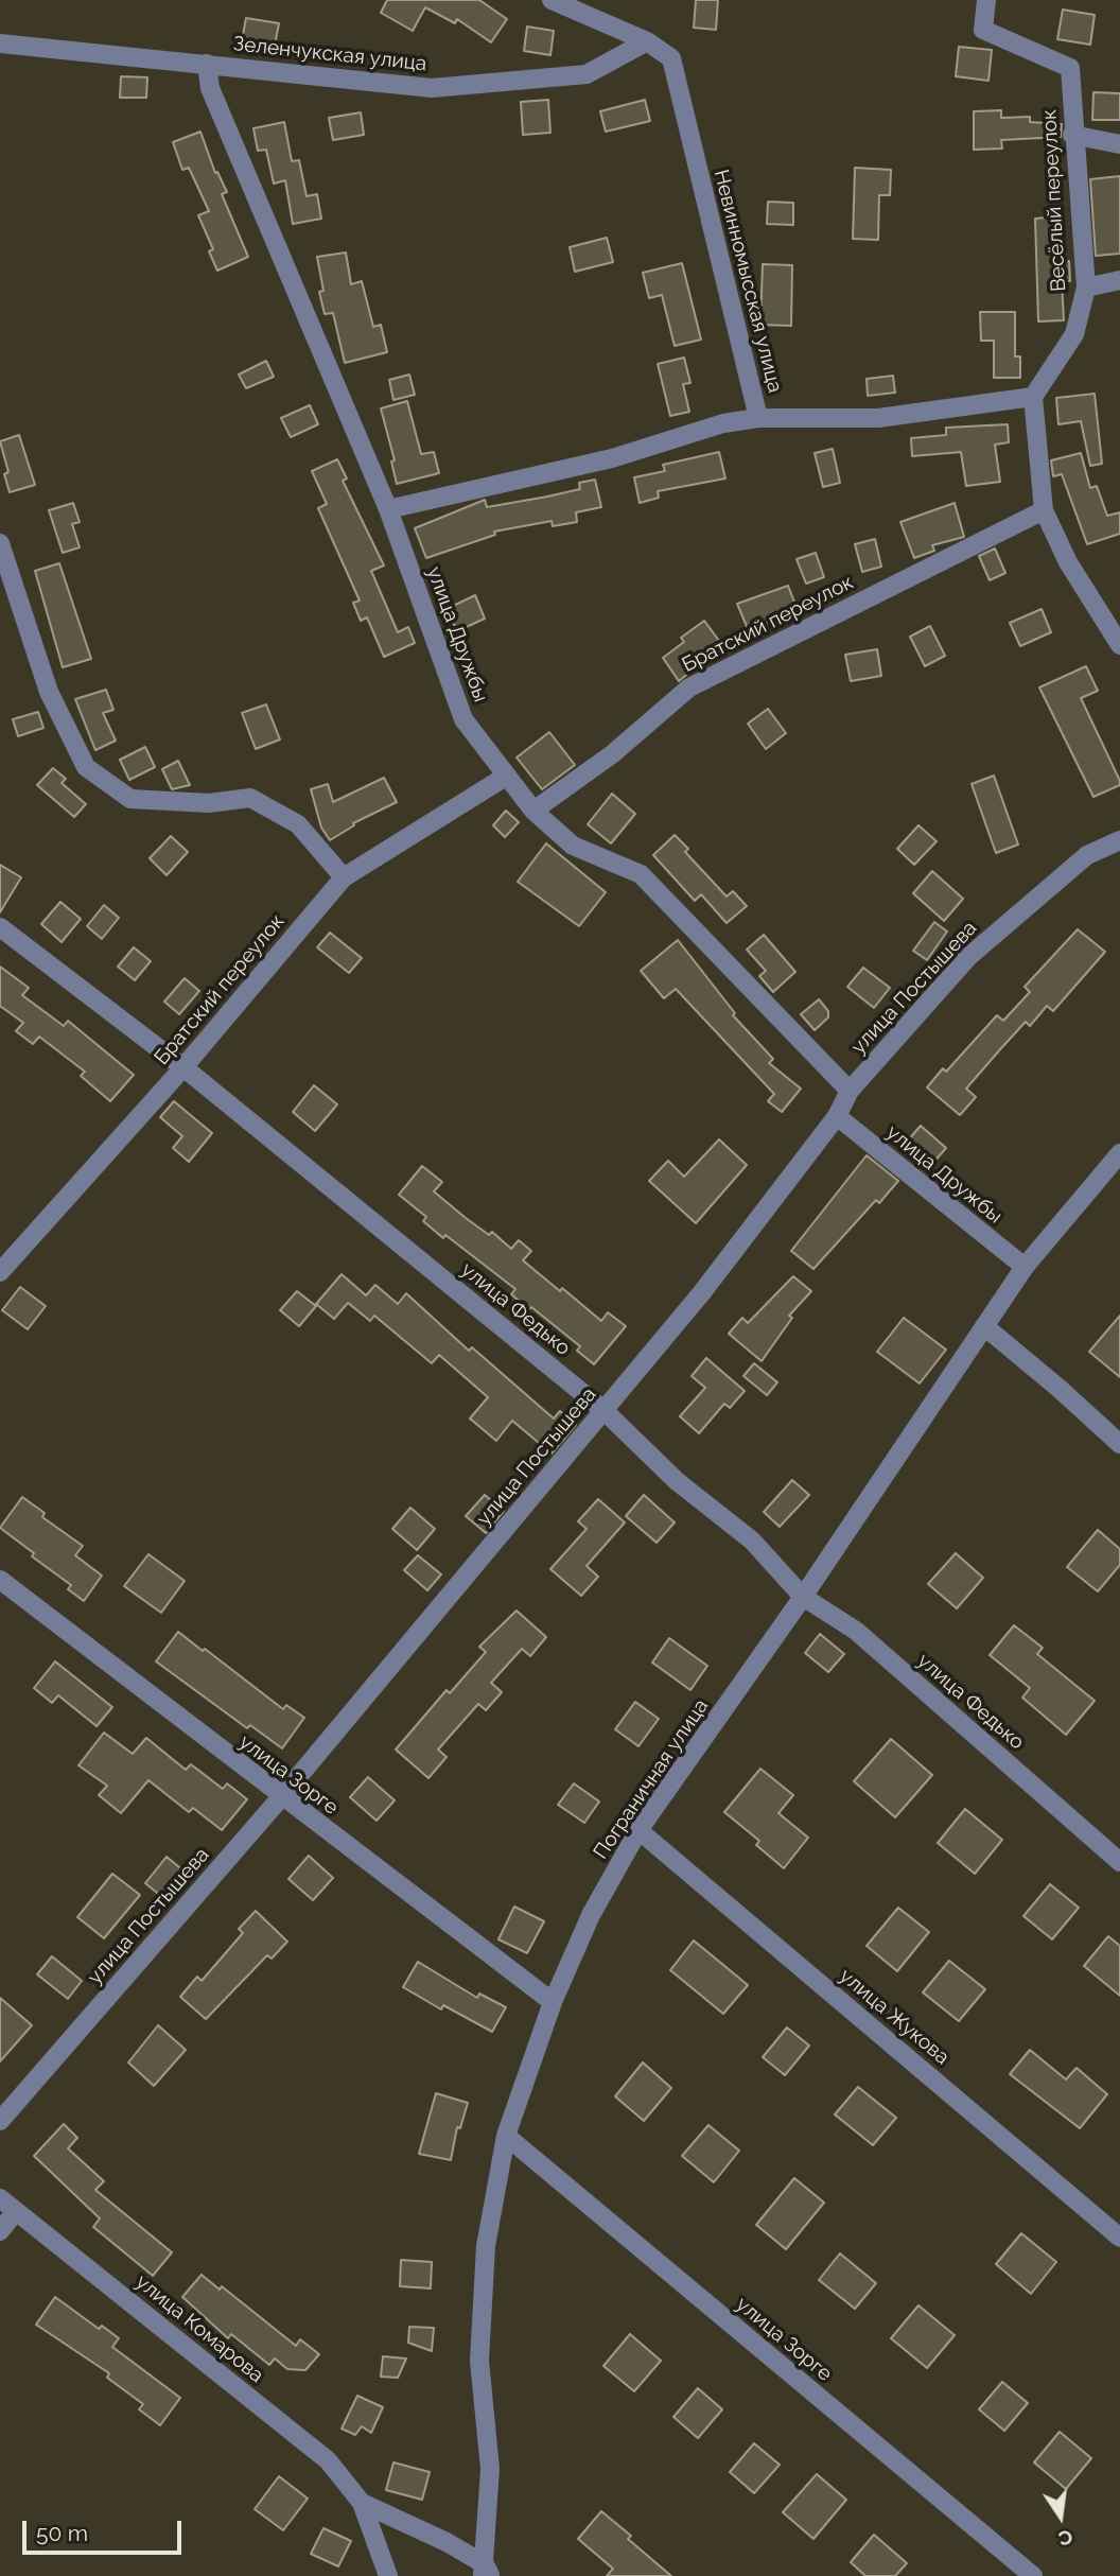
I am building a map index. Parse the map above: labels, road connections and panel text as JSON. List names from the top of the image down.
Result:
{
  "streets": {
    "street": [
      "Зеленчукская улица",
      "Весёлый переулок",
      "Невинномысская улица",
      "Братский переулок",
      "улица Дружбы",
      "улица Постышева",
      "улица Федько",
      "улица Зорге",
      "Пограничная улица",
      "улица Жукова",
      "улица Комарова"
    ]
  },
  "crossings": [
    ["Зеленчукская улица", "Невинномысская улица"],
    ["Зеленчукская улица", "улица Дружбы"],
    ["Весёлый переулок", "Невинномысская улица"],
    ["Братский переулок", "улица Дружбы"],
    ["Братский переулок", "улица Федько"],
    ["улица Дружбы", "улица Постышева"],
    ["улица Дружбы", "Пограничная улица"],
    ["улица Постышева", "улица Федько"],
    ["улица Постышева", "улица Зорге"],
    ["улица Федько", "Пограничная улица"],
    ["улица Зорге", "Пограничная улица"],
    ["Пограничная улица", "улица Жукова"],
    ["Пограничная улица", "улица Комарова"]
  ],
  "scale_bar": "50 m",
  "north": "bottom"
}
